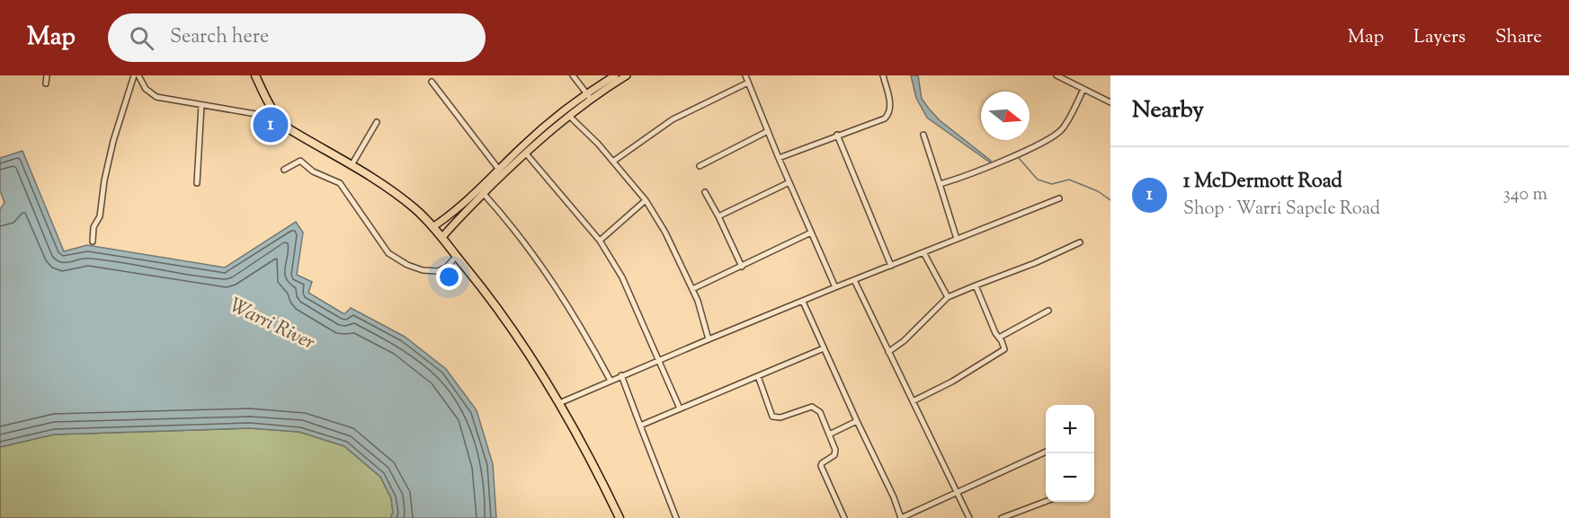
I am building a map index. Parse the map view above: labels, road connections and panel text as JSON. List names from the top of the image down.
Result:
{
  "water": ["Warri River"],
  "north": "right",
  "page": {
    "header": "Map",
    "search": "Search here",
    "nav": ["Map", "Layers", "Share"],
    "heading": "Nearby",
    "pins": "1",
    "list": [
      {
        "mark": "1",
        "name": "1 McDermott Road",
        "note": "Shop · Warri Sapele Road",
        "value": "340 m"
      }
    ],
    "map_buttons": ["+", "−"]
  }
}
